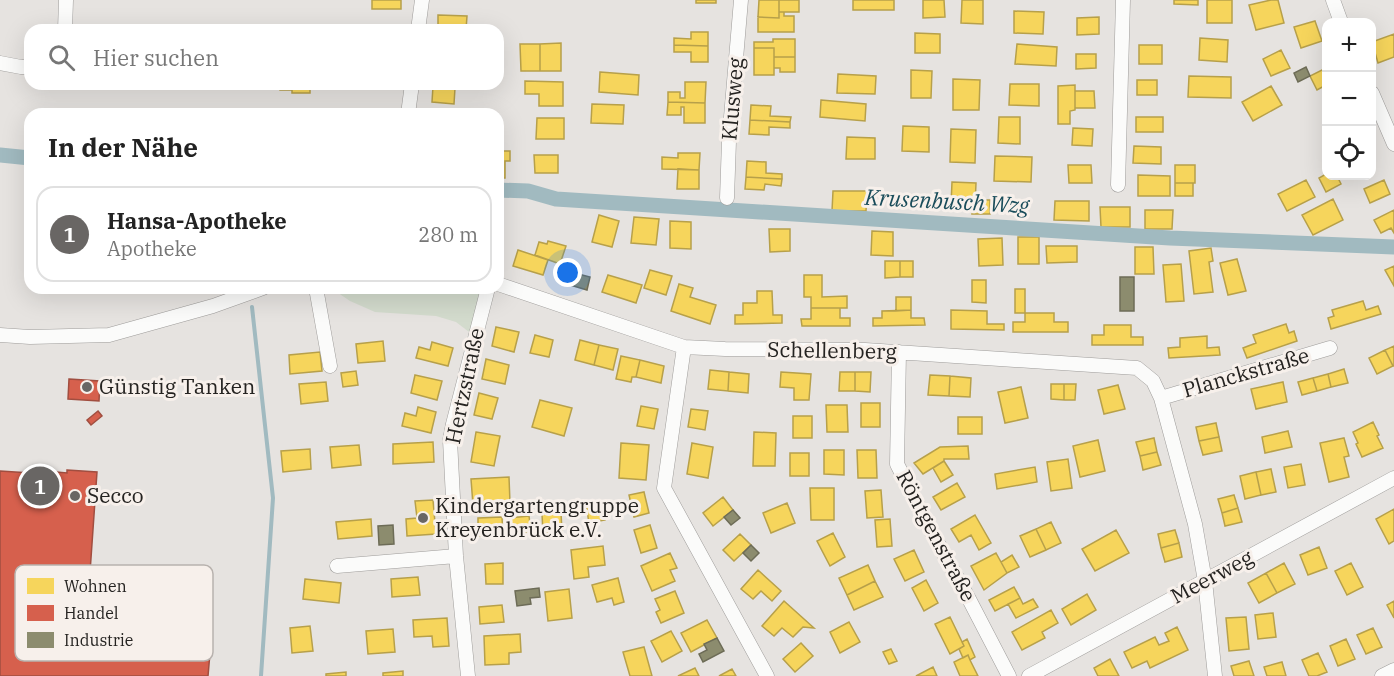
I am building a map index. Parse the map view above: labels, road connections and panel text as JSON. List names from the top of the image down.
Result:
{
  "streets": {
    "street": [
      "Klusweg",
      "Schellenberg",
      "Planckstraße",
      "Hertzstraße",
      "Röntgenstraße",
      "Meerweg"
    ]
  },
  "crossings": [
    ["Schellenberg", "Planckstraße"],
    ["Schellenberg", "Röntgenstraße"],
    ["Schellenberg", "Meerweg"]
  ],
  "water": ["Krusenbusch Wzg"],
  "places": ["Günstig Tanken", "Secco", "Kindergartengruppe Kreyenbrück e.V."],
  "legend": ["Wohnen", "Handel", "Industrie"],
  "page": {
    "map_buttons": ["+", "−"],
    "search": "Hier suchen",
    "heading": "In der Nähe",
    "list": [
      {
        "mark": "1",
        "name": "Hansa-Apotheke",
        "note": "Apotheke",
        "value": "280 m"
      }
    ],
    "pins": "1"
  }
}
